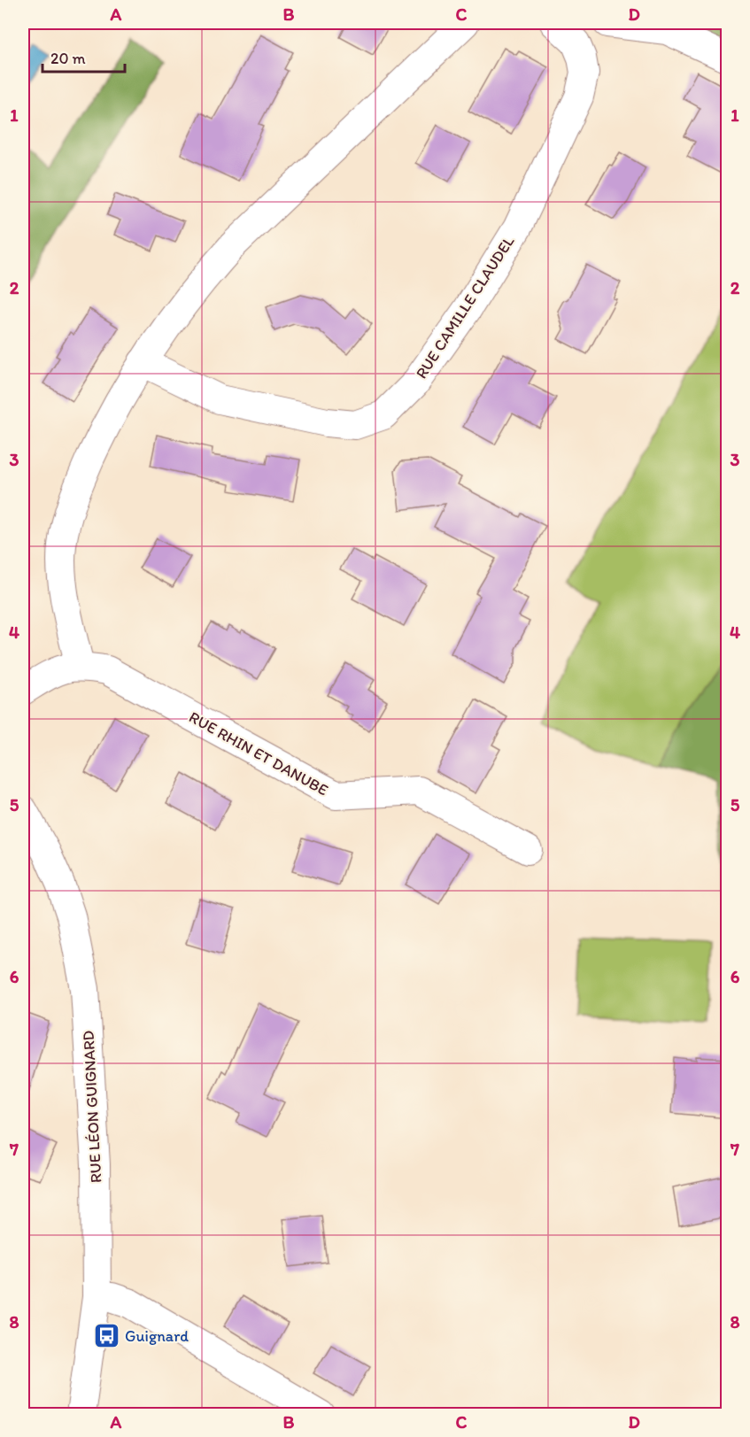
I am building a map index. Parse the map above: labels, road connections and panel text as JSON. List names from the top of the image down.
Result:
{
  "streets": {
    "street": ["RUE CAMILLE CLAUDEL", "RUE RHIN ET DANUBE", "RUE LÉON GUIGNARD"]
  },
  "places": {
    "bus stop": ["Guignard"]
  },
  "scale_bar": "20 m",
  "grid": {
    "columns": [
      "A",
      "B",
      "C",
      "D"
    ],
    "rows": [
      "1",
      "2",
      "3",
      "4",
      "5",
      "6",
      "7",
      "8"
    ]
  }
}
